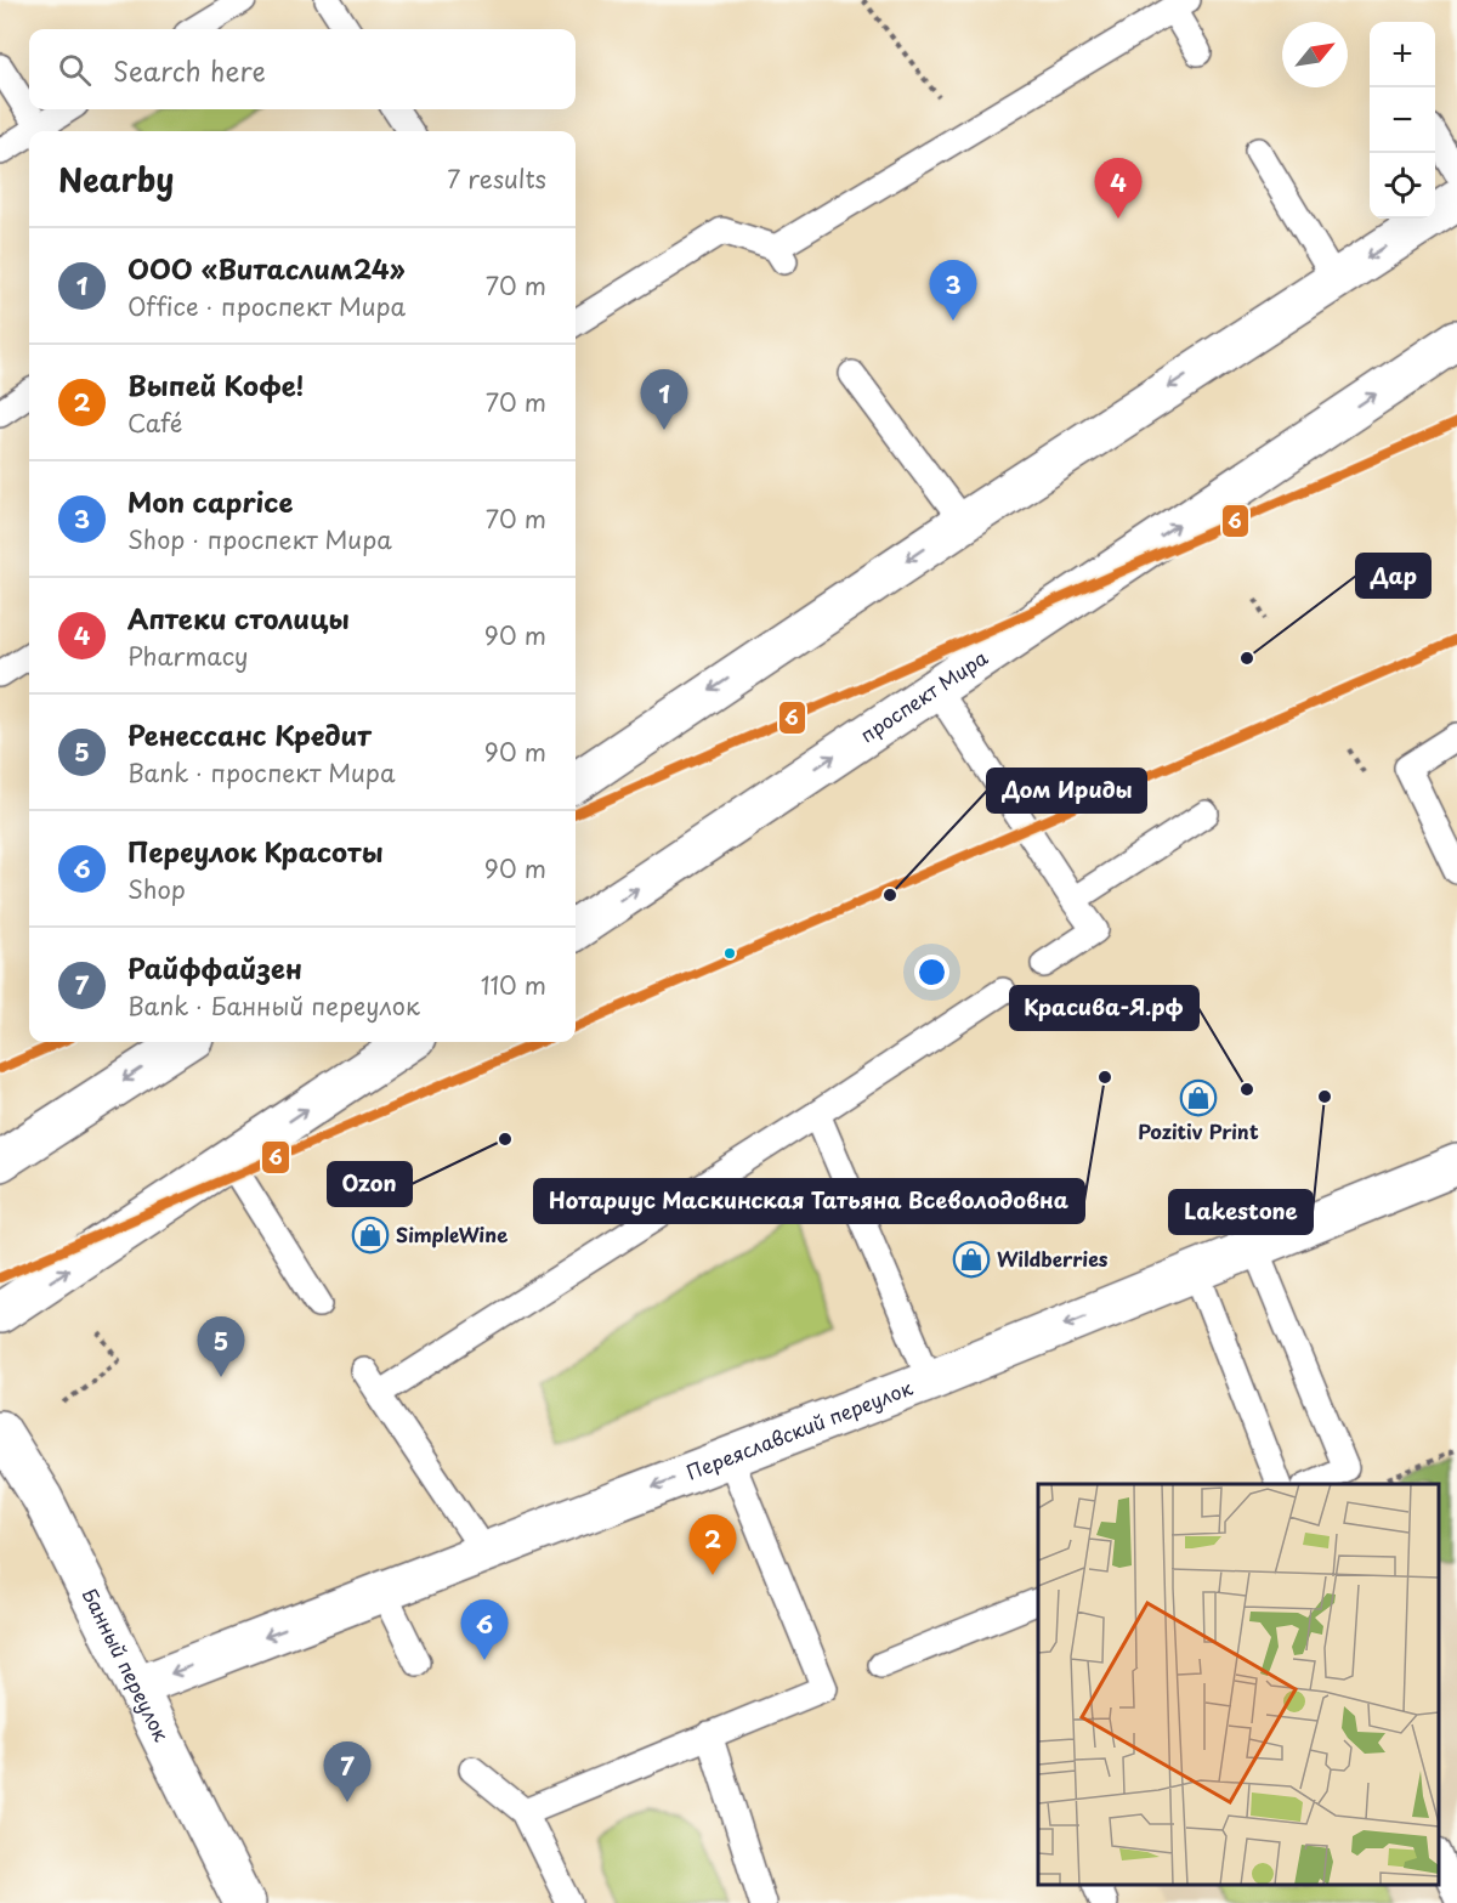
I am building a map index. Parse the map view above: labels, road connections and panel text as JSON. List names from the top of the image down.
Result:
{
  "streets": {
    "main road": ["проспект Мира", "Переяславский переулок", "Банный переулок"]
  },
  "crossings": [
    ["Переяславский переулок", "Банный переулок"]
  ],
  "one_way": ["Переяславский переулок"],
  "places": {
    "other": [
      "Дар",
      "Дом Ириды",
      "Нотариус Маскинская Татьяна Всеволодовна",
      "Красива-Я.рф",
      "Lakestone",
      "Ozon"
    ],
    "shop": ["Pozitiv Print", "SimpleWine", "Wildberries"]
  },
  "lines": ["transit line 6"],
  "north": "top right",
  "page": {
    "map_buttons": ["+", "−"],
    "search": "Search here",
    "heading": ["Nearby", "7 results"],
    "pins": [
      "4",
      "3",
      "1",
      "5",
      "2",
      "6",
      "7"
    ],
    "list": [
      {
        "mark": "1",
        "name": "ООО «Витаслим24»",
        "note": "Office · проспект Мира",
        "value": "70 m"
      },
      {
        "mark": "2",
        "name": "Выпей Кофе!",
        "note": "Café",
        "value": "70 m"
      },
      {
        "mark": "3",
        "name": "Mon caprice",
        "note": "Shop · проспект Мира",
        "value": "70 m"
      },
      {
        "mark": "4",
        "name": "Аптеки столицы",
        "note": "Pharmacy",
        "value": "90 m"
      },
      {
        "mark": "5",
        "name": "Ренессанс Кредит",
        "note": "Bank · проспект Мира",
        "value": "90 m"
      },
      {
        "mark": "6",
        "name": "Переулок Красоты",
        "note": "Shop",
        "value": "90 m"
      },
      {
        "mark": "7",
        "name": "Райффайзен",
        "note": "Bank · Банный переулок",
        "value": "110 m"
      }
    ]
  }
}
